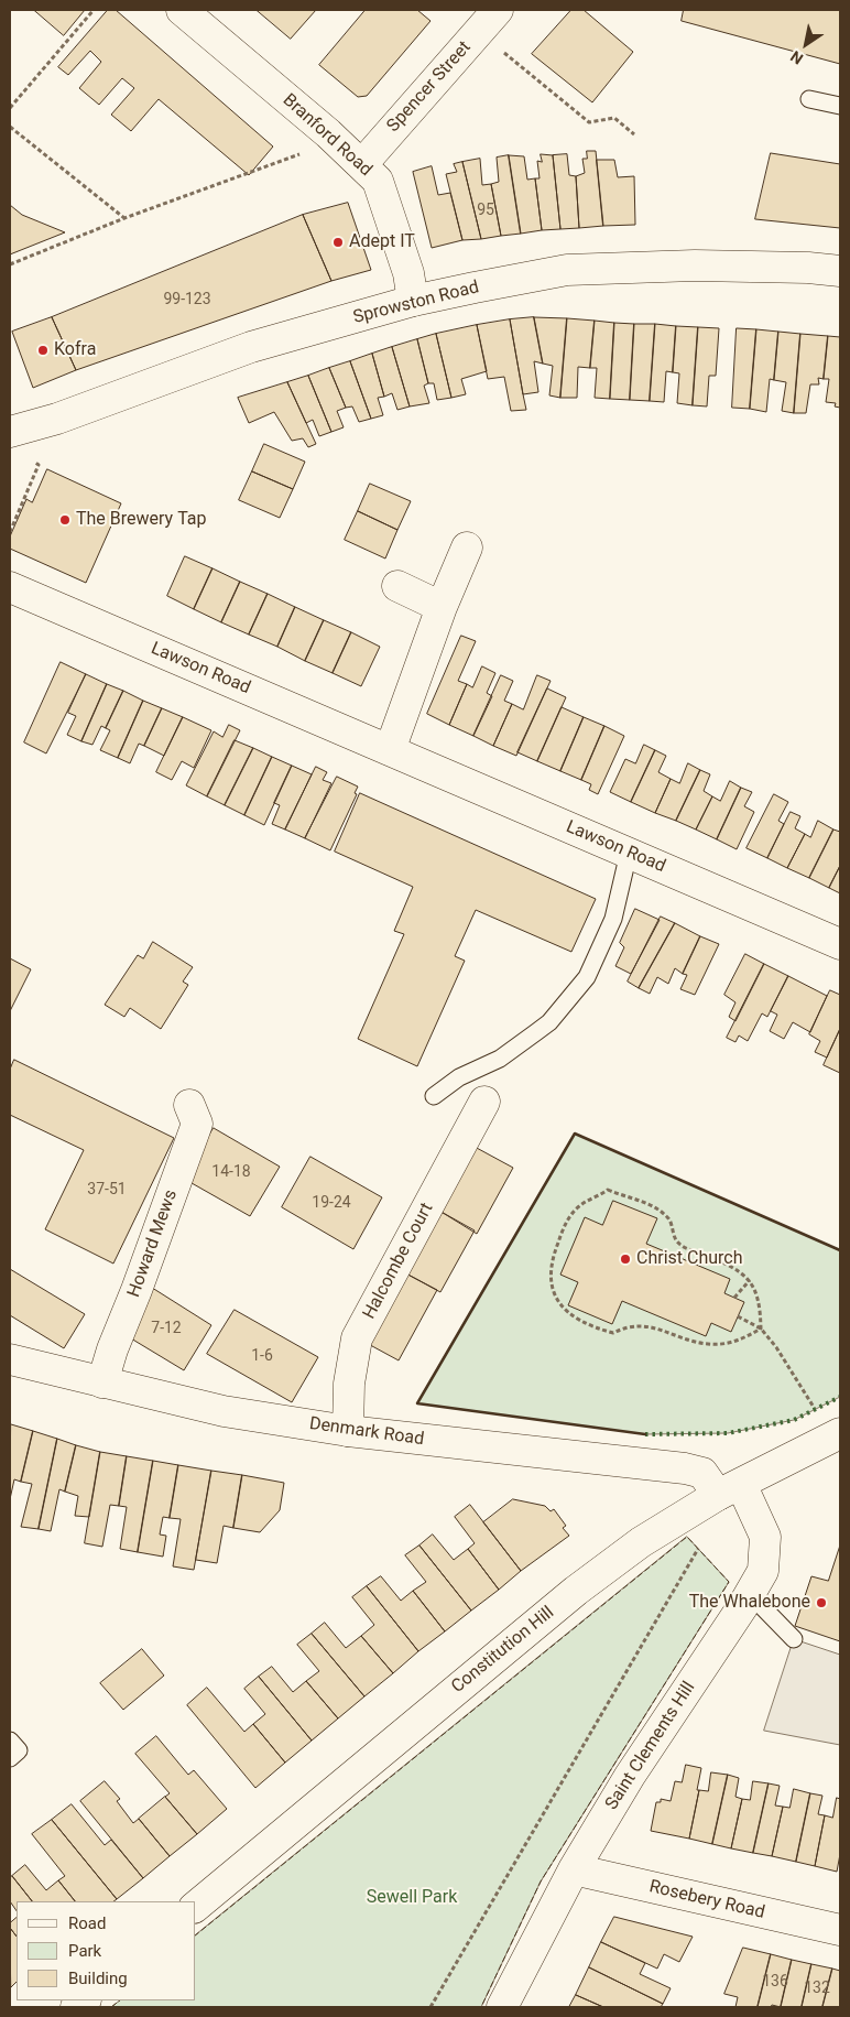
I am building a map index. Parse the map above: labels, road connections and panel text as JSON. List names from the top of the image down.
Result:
{
  "streets": {
    "street": [
      "Spencer Street",
      "Branford Road",
      "Sprowston Road",
      "Lawson Road",
      "Howard Mews",
      "Halcombe Court",
      "Denmark Road",
      "Constitution Hill",
      "Saint Clements Hill",
      "Rosebery Road"
    ]
  },
  "crossings": [
    ["Spencer Street", "Branford Road"],
    ["Branford Road", "Sprowston Road"],
    ["Howard Mews", "Denmark Road"],
    ["Halcombe Court", "Denmark Road"],
    ["Denmark Road", "Constitution Hill"],
    ["Denmark Road", "Saint Clements Hill"],
    ["Constitution Hill", "Saint Clements Hill"],
    ["Saint Clements Hill", "Rosebery Road"]
  ],
  "parks": ["Sewell Park"],
  "places": [
    "Adept IT",
    "Kofra",
    "The Brewery Tap",
    "Christ Church",
    "The Whalebone"
  ],
  "house_numbers": [
    "95",
    "99-123",
    "14-18",
    "37-51",
    "19-24",
    "7-12",
    "1-6",
    "136",
    "132"
  ],
  "legend": ["Road", "Park", "Building"],
  "north": "bottom left"
}
